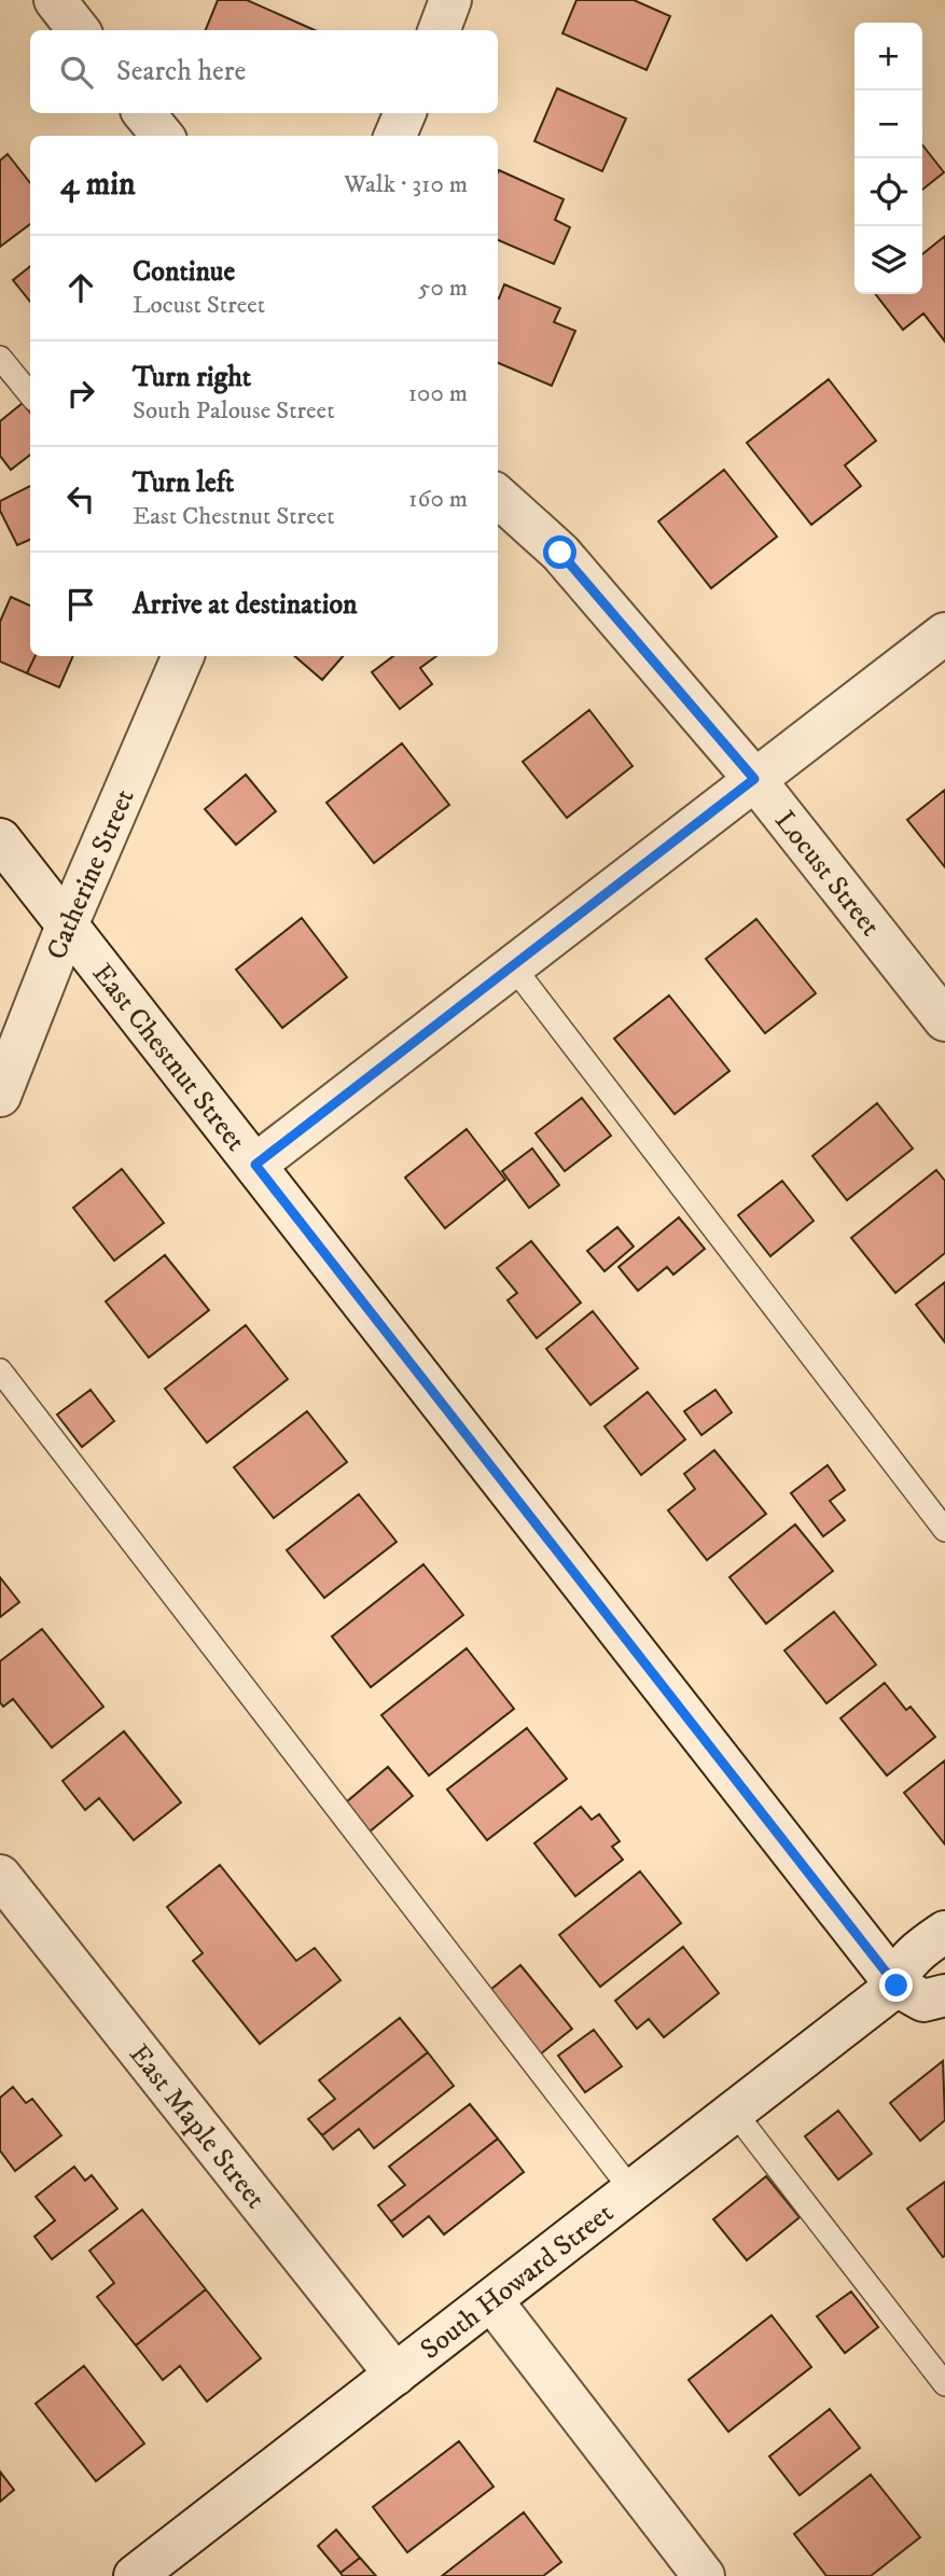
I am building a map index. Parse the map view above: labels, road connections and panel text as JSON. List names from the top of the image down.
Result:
{
  "streets": {
    "street": [
      "Locust Street",
      "Catherine Street",
      "East Chestnut Street",
      "East Maple Street",
      "South Howard Street"
    ]
  },
  "crossings": [
    ["Catherine Street", "East Chestnut Street"],
    ["East Chestnut Street", "South Howard Street"],
    ["East Maple Street", "South Howard Street"]
  ],
  "page": {
    "map_buttons": ["+", "−"],
    "search": "Search here",
    "heading": ["4 min", "Walk · 310 m"],
    "list": [
      ["Continue", "Locust Street", "50 m"],
      ["Turn right", "South Palouse Street", "100 m"],
      ["Turn left", "East Chestnut Street", "160 m"],
      "Arrive at destination"
    ]
  }
}
